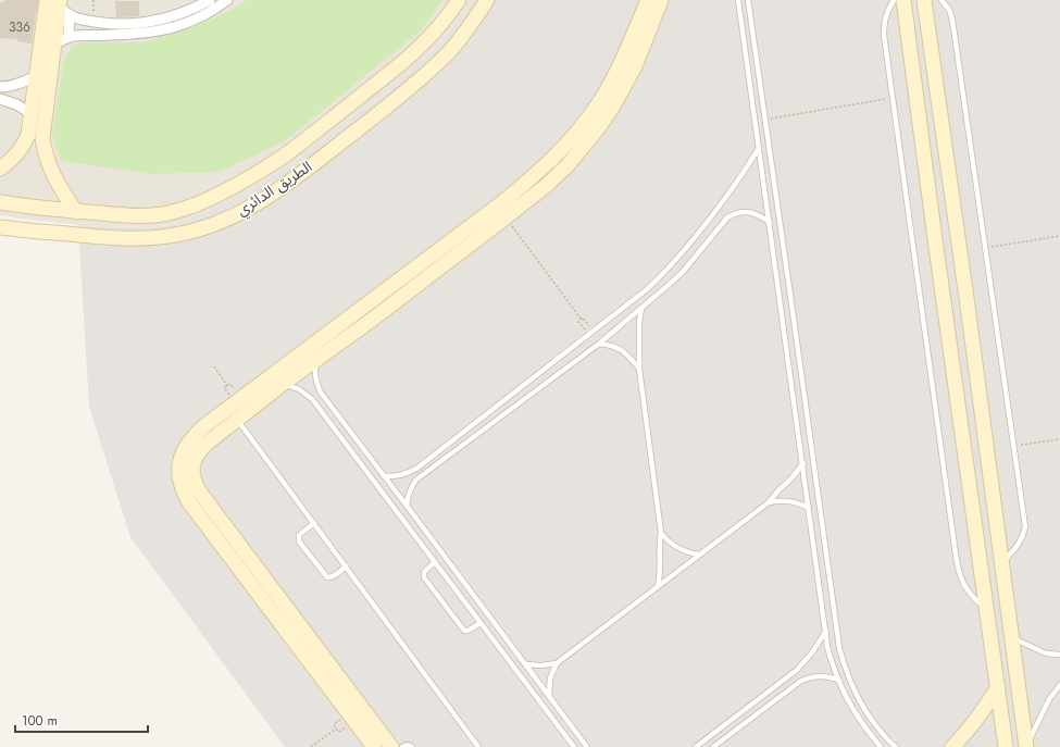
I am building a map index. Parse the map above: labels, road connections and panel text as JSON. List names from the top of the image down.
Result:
{
  "streets": {
    "main road": ["الطريق الدائري"]
  },
  "house_numbers": ["336"],
  "scale_bar": "100 m"
}
